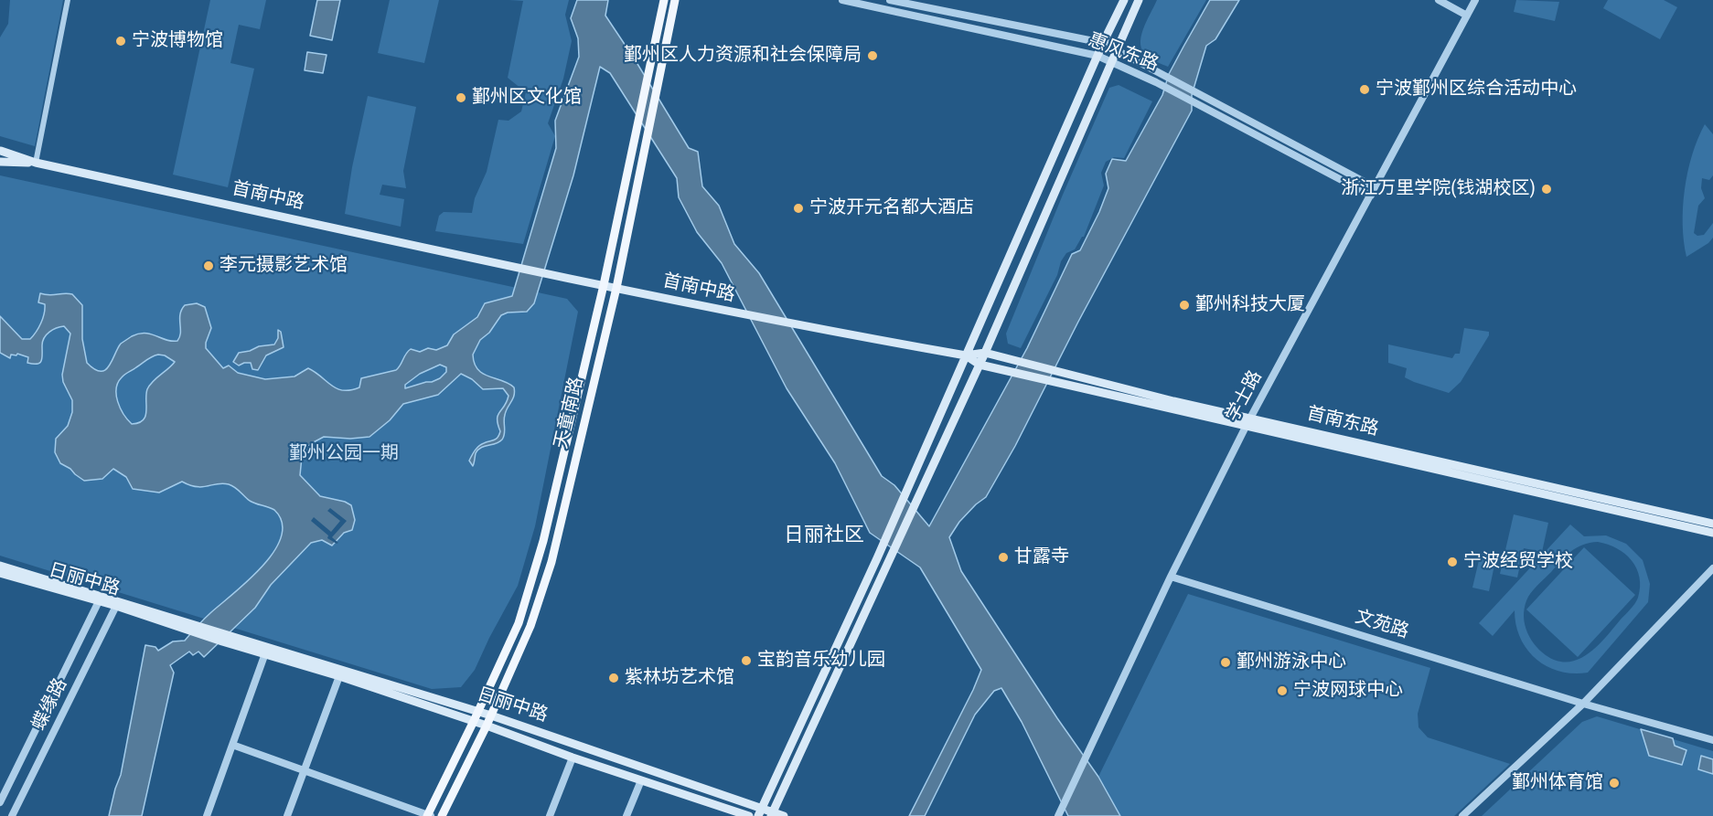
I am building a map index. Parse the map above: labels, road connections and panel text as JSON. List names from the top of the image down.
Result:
{
  "streets": {
    "main road": [
      "首南中路",
      "天童南路",
      "首南东路",
      "日丽中路"
    ],
    "street": [
      "惠风东路",
      "学士路",
      "文苑路",
      "蝶缘路"
    ]
  },
  "crossings": [
    ["惠风东路", "学士路"],
    ["首南中路", "天童南路"],
    ["首南中路", "首南东路"],
    ["学士路", "首南东路"],
    ["学士路", "文苑路"],
    ["天童南路", "日丽中路"],
    ["日丽中路", "蝶缘路"]
  ],
  "districts": ["日丽社区"],
  "parks": ["鄞州公园一期"],
  "places": [
    "宁波博物馆",
    "鄞州区人力资源和社会保障局",
    "宁波鄞州区综合活动中心",
    "鄞州区文化馆",
    "浙江万里学院(钱湖校区)",
    "宁波开元名都大酒店",
    "李元摄影艺术馆",
    "鄞州科技大厦",
    "甘露寺",
    "宁波经贸学校",
    "宝韵音乐幼儿园",
    "鄞州游泳中心",
    "紫林坊艺术馆",
    "宁波网球中心",
    "鄞州体育馆"
  ]
}
